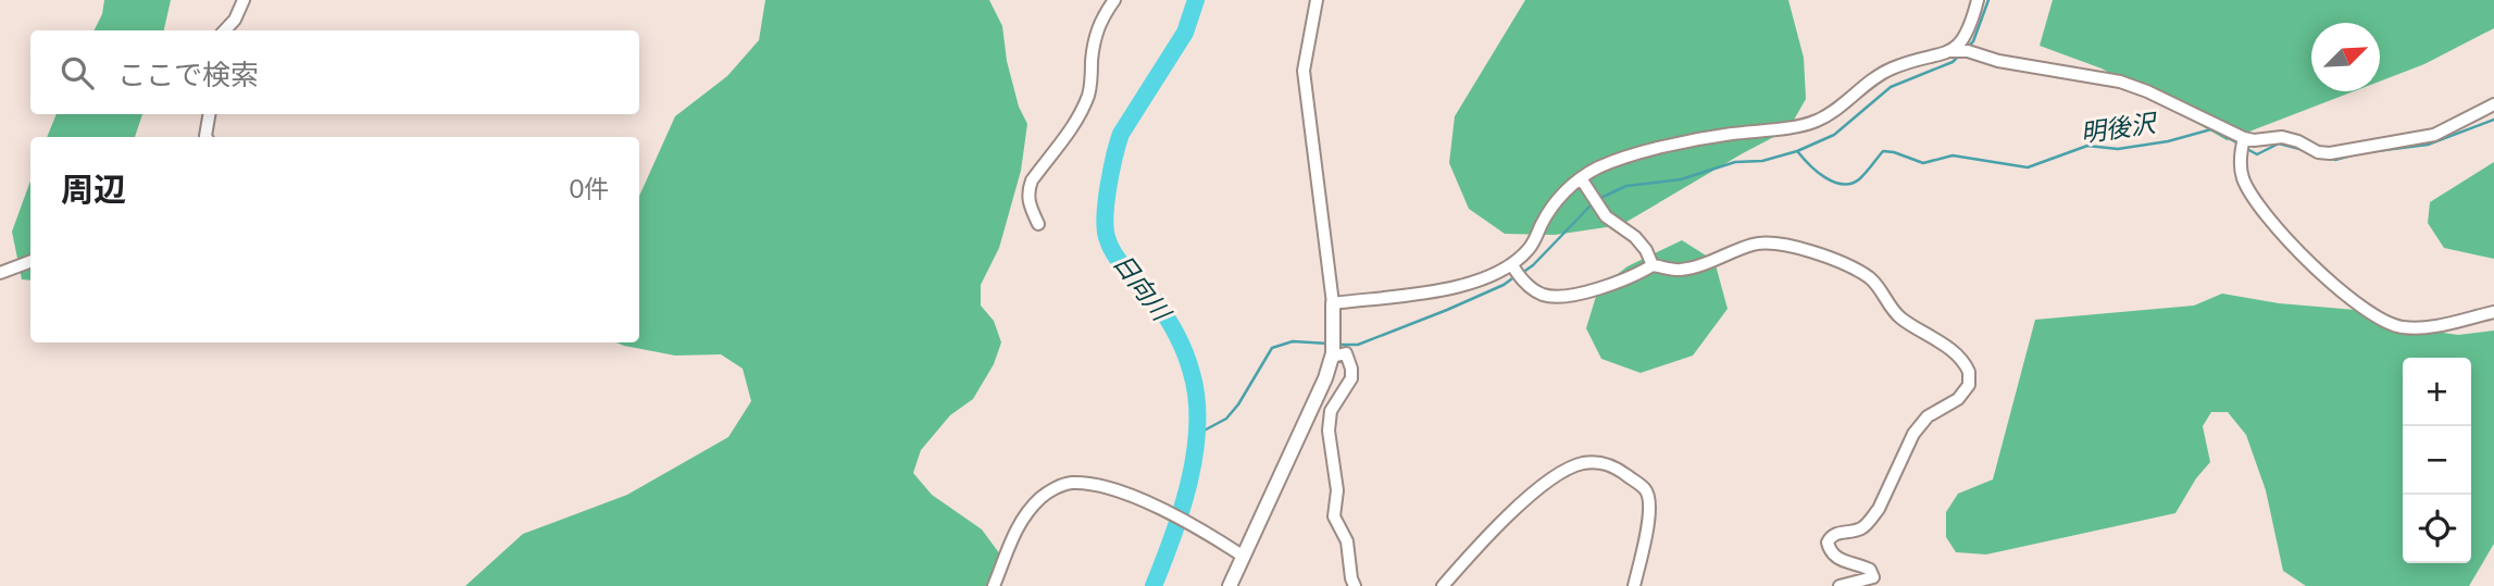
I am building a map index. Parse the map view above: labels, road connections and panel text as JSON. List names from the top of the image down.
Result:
{
  "water": ["明後沢", "日向川"],
  "north": "top right",
  "page": {
    "search": "ここで検索",
    "heading": ["周辺", "0件"],
    "map_buttons": ["+", "−"]
  }
}
